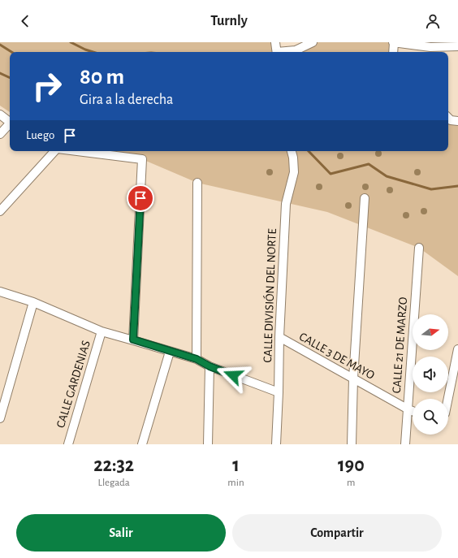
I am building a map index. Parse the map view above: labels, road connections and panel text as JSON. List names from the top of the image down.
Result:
{
  "streets": {
    "street": [
      "CALLE DIVISIÓN DEL NORTE",
      "CALLE 21 DE MARZO",
      "CALLE 3 DE MAYO",
      "CALLE GARDENIAS"
    ]
  },
  "crossings": [
    ["CALLE DIVISIÓN DEL NORTE", "CALLE 3 DE MAYO"],
    ["CALLE 21 DE MARZO", "CALLE 3 DE MAYO"]
  ],
  "north": "right",
  "page": {
    "header": "Turnly",
    "turn": ["80 m", "Gira a la derecha"],
    "then": "Luego",
    "eta": [
      "22:32",
      "Llegada",
      "1",
      "min",
      "190",
      "m"
    ],
    "buttons": ["Salir", "Compartir"]
  }
}
